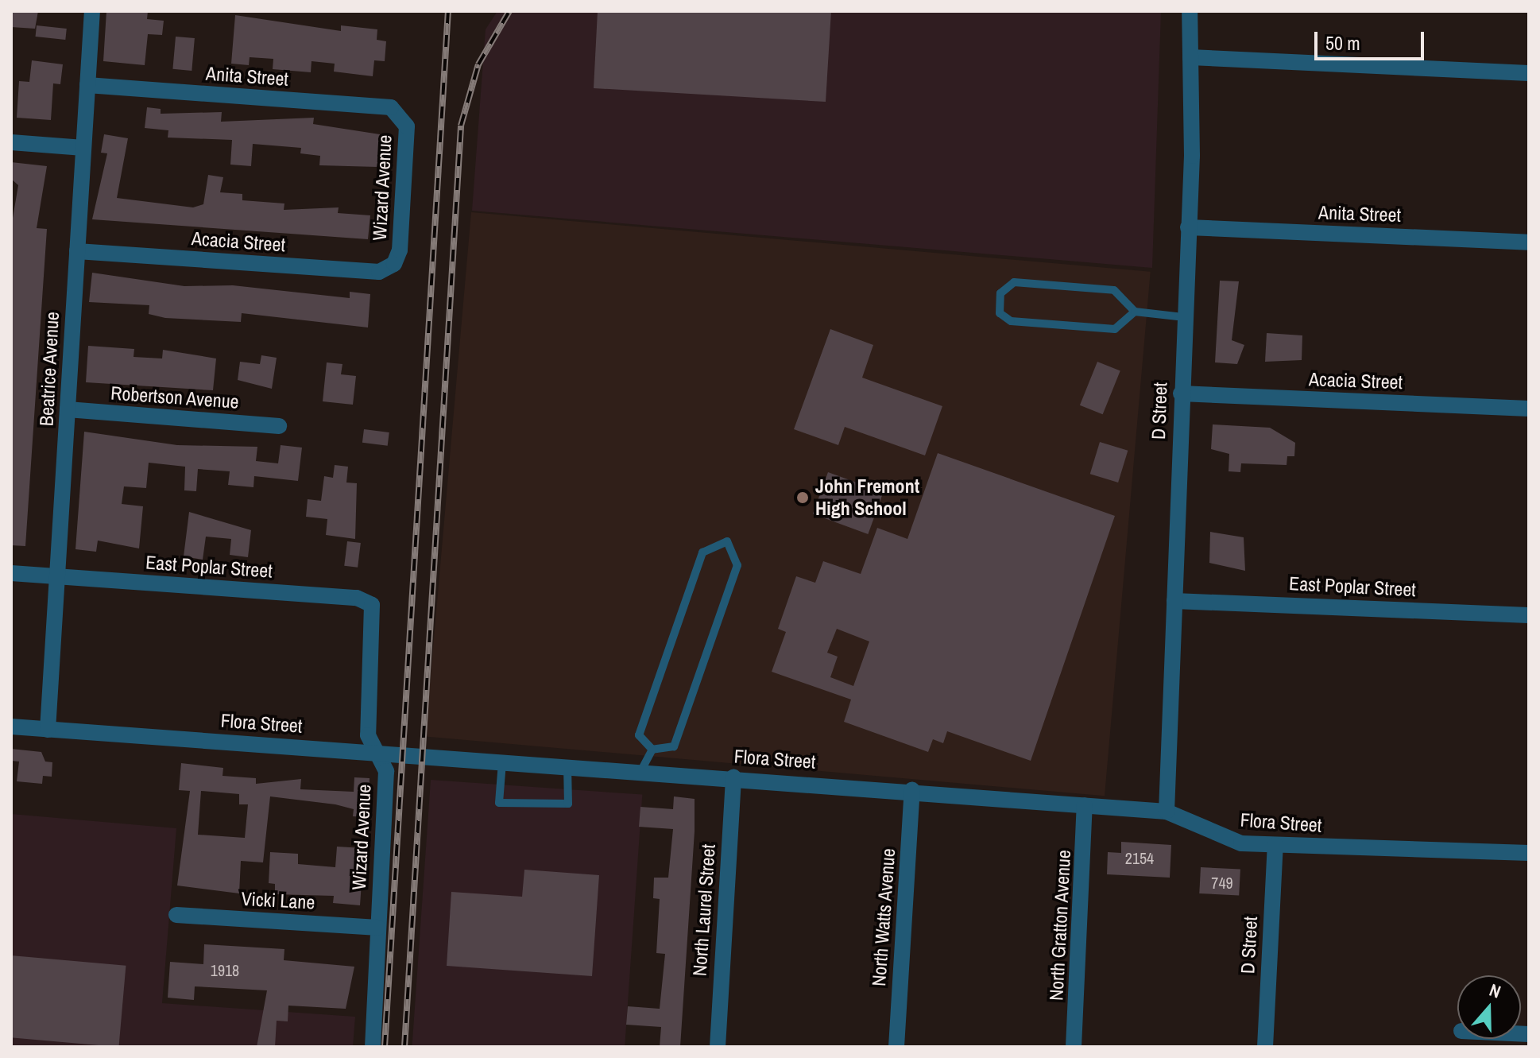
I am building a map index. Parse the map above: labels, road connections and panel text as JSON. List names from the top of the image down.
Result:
{
  "streets": {
    "street": [
      "Anita Street",
      "Wizard Avenue",
      "Acacia Street",
      "Beatrice Avenue",
      "Robertson Avenue",
      "D Street",
      "East Poplar Street",
      "Flora Street",
      "Vicki Lane",
      "North Laurel Street",
      "North Watts Avenue",
      "North Gratton Avenue"
    ]
  },
  "crossings": [
    ["Anita Street", "Wizard Avenue"],
    ["Anita Street", "Beatrice Avenue"],
    ["Anita Street", "D Street"],
    ["Wizard Avenue", "Acacia Street"],
    ["Wizard Avenue", "East Poplar Street"],
    ["Wizard Avenue", "Flora Street"],
    ["Wizard Avenue", "Vicki Lane"],
    ["Acacia Street", "Beatrice Avenue"],
    ["Acacia Street", "D Street"],
    ["Beatrice Avenue", "Robertson Avenue"],
    ["Beatrice Avenue", "East Poplar Street"],
    ["Beatrice Avenue", "Flora Street"],
    ["D Street", "East Poplar Street"],
    ["D Street", "Flora Street"],
    ["Flora Street", "North Laurel Street"],
    ["Flora Street", "North Watts Avenue"],
    ["Flora Street", "North Gratton Avenue"]
  ],
  "places": ["John Fremont High School"],
  "house_numbers": ["2154", "749", "1918"],
  "scale_bar": "50 m",
  "north": "top"
}
